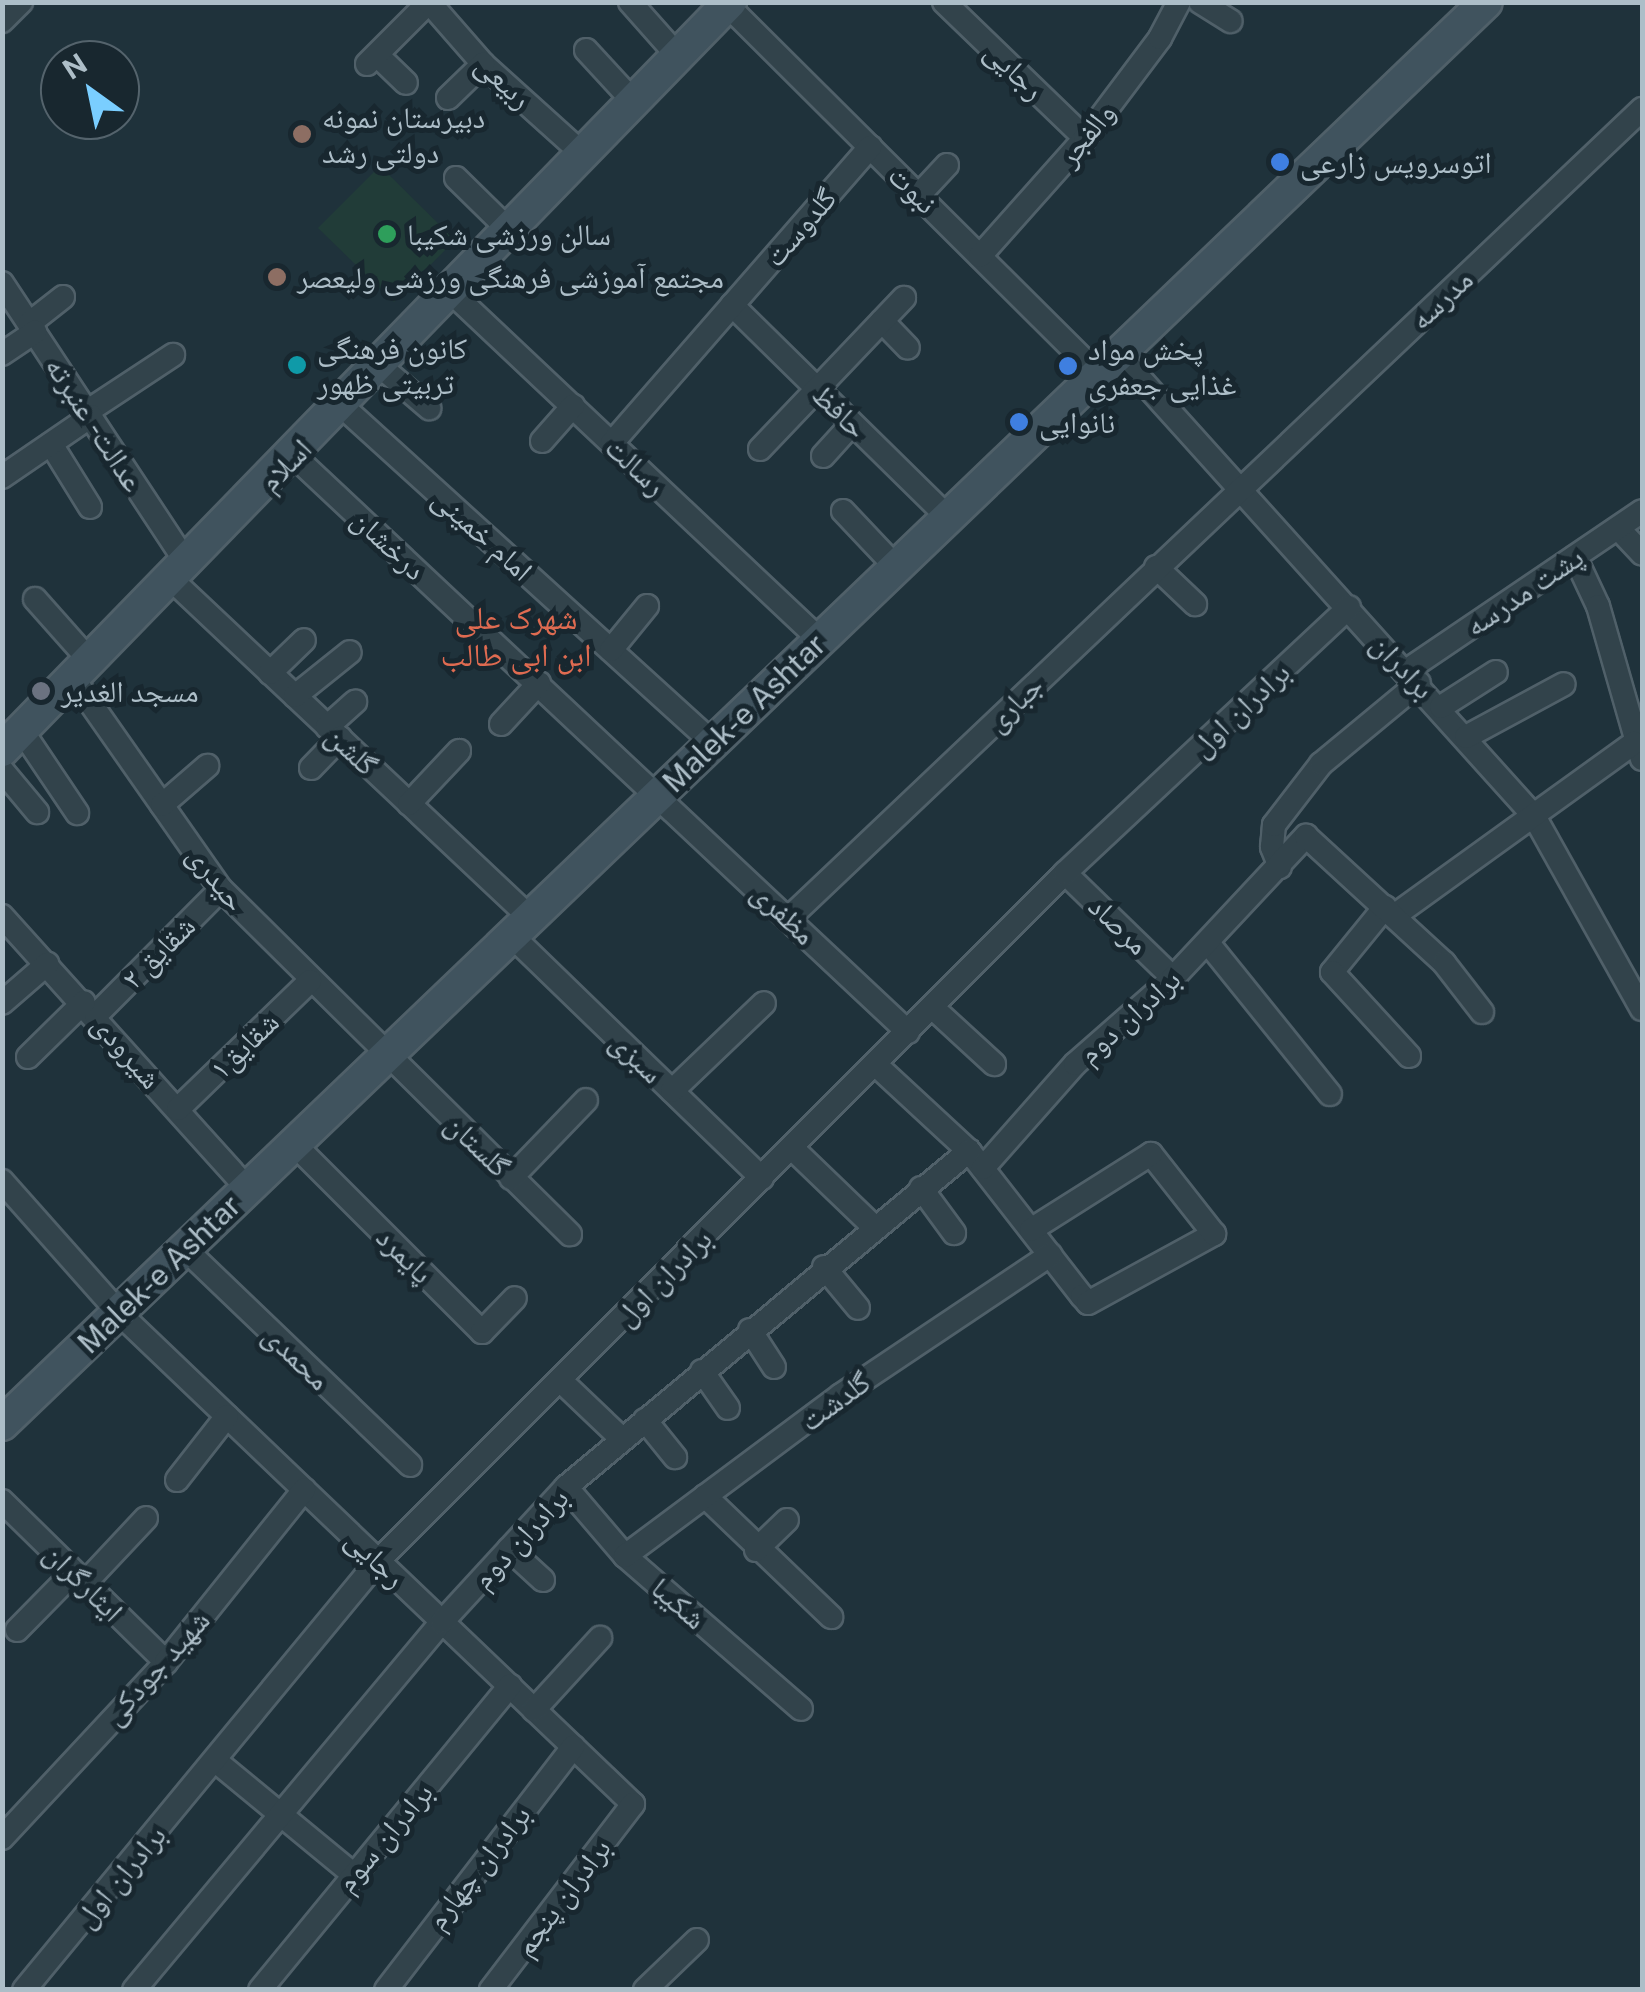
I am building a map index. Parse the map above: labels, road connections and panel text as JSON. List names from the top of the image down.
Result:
{
  "streets": {
    "street": [
      "رجایی",
      "ربیعی",
      "والفجر",
      "نبوت",
      "گلدوست",
      "مدرسه",
      "حافظ",
      "عدالت - عنبرته",
      "اسلام",
      "رسالت",
      "امام خمینی",
      "درخشان",
      "پشت مدرسه",
      "برادران",
      "جباری",
      "برادران اول",
      "Malek-e Ashtar",
      "گلشن",
      "حیدری",
      "مظفری",
      "مرصاد",
      "شقایق ۲",
      "برادران دوم",
      "شقایق۱",
      "شیرودی",
      "سبزی",
      "گلستان",
      "پایمرد",
      "محمدی",
      "گلدشت",
      "ایثارگران",
      "شکیبا",
      "شهید جودکی",
      "برادران سوم",
      "برادران چهارم",
      "برادران پنجم"
    ]
  },
  "crossings": [
    ["رجایی", "والفجر"],
    ["رجایی", "برادران اول"],
    ["رجایی", "Malek-e Ashtar"],
    ["رجایی", "برادران دوم"],
    ["رجایی", "شهید جودکی"],
    ["رجایی", "برادران سوم"],
    ["رجایی", "برادران چهارم"],
    ["رجایی", "برادران پنجم"],
    ["ربیعی", "اسلام"],
    ["والفجر", "نبوت"],
    ["نبوت", "گلدوست"],
    ["نبوت", "اسلام"],
    ["نبوت", "برادران"],
    ["نبوت", "Malek-e Ashtar"],
    ["گلدوست", "حافظ"],
    ["گلدوست", "رسالت"],
    ["مدرسه", "برادران"],
    ["مدرسه", "جباری"],
    ["حافظ", "Malek-e Ashtar"],
    ["عدالت - عنبرته", "اسلام"],
    ["عدالت - عنبرته", "گلشن"],
    ["اسلام", "رسالت"],
    ["اسلام", "امام خمینی"],
    ["اسلام", "درخشان"],
    ["اسلام", "گلشن"],
    ["اسلام", "حیدری"],
    ["رسالت", "Malek-e Ashtar"],
    ["امام خمینی", "Malek-e Ashtar"],
    ["درخشان", "Malek-e Ashtar"],
    ["درخشان", "مظفری"],
    ["پشت مدرسه", "برادران"],
    ["برادران", "جباری"],
    ["برادران", "برادران اول"],
    ["برادران", "Malek-e Ashtar"],
    ["جباری", "مظفری"],
    ["برادران اول", "مظفری"],
    ["برادران اول", "مرصاد"],
    ["برادران اول", "سبزی"],
    ["Malek-e Ashtar", "گلشن"],
    ["Malek-e Ashtar", "حیدری"],
    ["Malek-e Ashtar", "مظفری"],
    ["Malek-e Ashtar", "شیرودی"],
    ["Malek-e Ashtar", "سبزی"],
    ["Malek-e Ashtar", "گلستان"],
    ["Malek-e Ashtar", "پایمرد"],
    ["Malek-e Ashtar", "محمدی"],
    ["گلشن", "سبزی"],
    ["حیدری", "شقایق ۲"],
    ["حیدری", "شقایق۱"],
    ["حیدری", "گلستان"],
    ["مرصاد", "برادران دوم"],
    ["شقایق ۲", "شیرودی"],
    ["برادران دوم", "شکیبا"],
    ["شقایق۱", "شیرودی"],
    ["گلدشت", "شکیبا"],
    ["ایثارگران", "شهید جودکی"]
  ],
  "districts": ["شهرک علی ابن ابی طالب"],
  "places": [
    "دبیرستان نمونه دولتی رشد",
    "اتوسرویس زارعی",
    "سالن ورزشی شکیبا",
    "مجتمع آموزشی فرهنگی ورزشی ولیعصر",
    "کانون فرهنگی تربیتی ظهور",
    "پخش مواد غذایی جعفری",
    "نانوایی",
    "مسجد الغدیر"
  ],
  "north": "top left"
}
